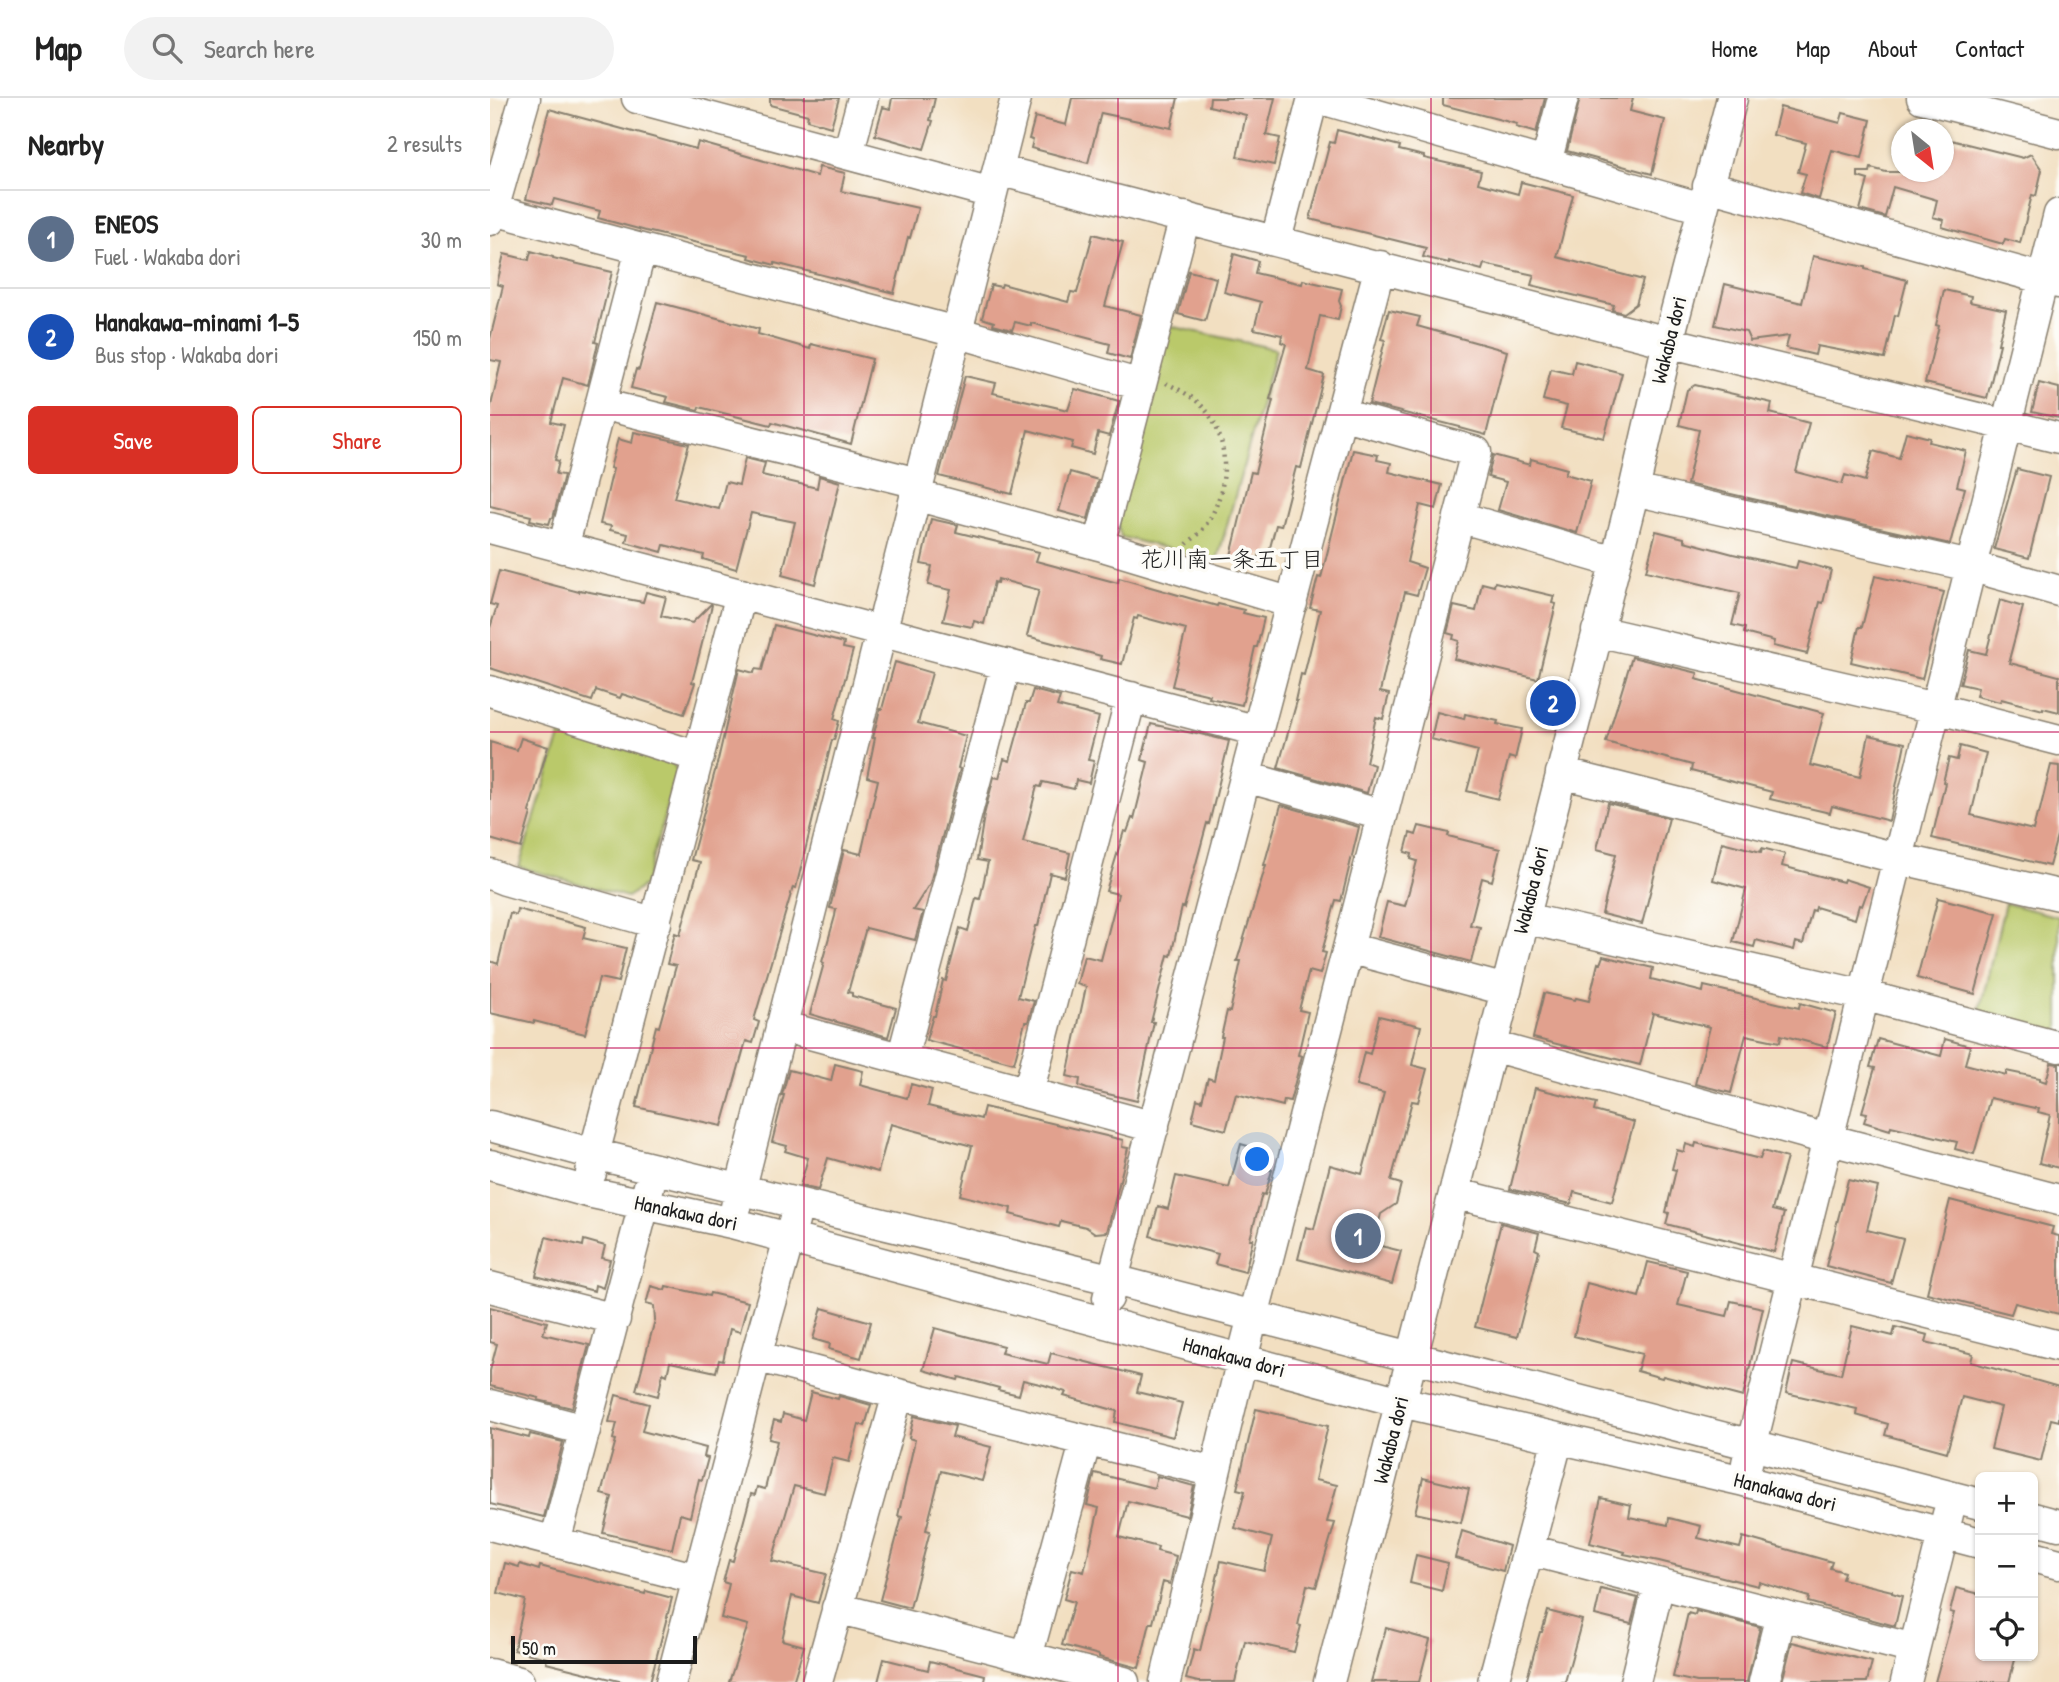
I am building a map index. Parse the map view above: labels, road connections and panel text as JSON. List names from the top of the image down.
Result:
{
  "streets": {
    "street": ["Wakaba dori", "Hanakawa dori"]
  },
  "crossings": [
    ["Wakaba dori", "Hanakawa dori"]
  ],
  "districts": ["花川南一条五丁目"],
  "scale_bar": "50 m",
  "north": "bottom right",
  "page": {
    "header": "Map",
    "search": "Search here",
    "nav": [
      "Home",
      "Map",
      "About",
      "Contact"
    ],
    "heading": ["Nearby", "2 results"],
    "list": [
      {
        "mark": "1",
        "name": "ENEOS",
        "note": "Fuel · Wakaba dori",
        "value": "30 m"
      },
      {
        "mark": "2",
        "name": "Hanakawa-minami 1-5",
        "note": "Bus stop · Wakaba dori",
        "value": "150 m"
      }
    ],
    "buttons": ["Save", "Share"],
    "pins": ["2", "1"],
    "map_buttons": ["+", "−"],
    "scale": "50 m"
  }
}
